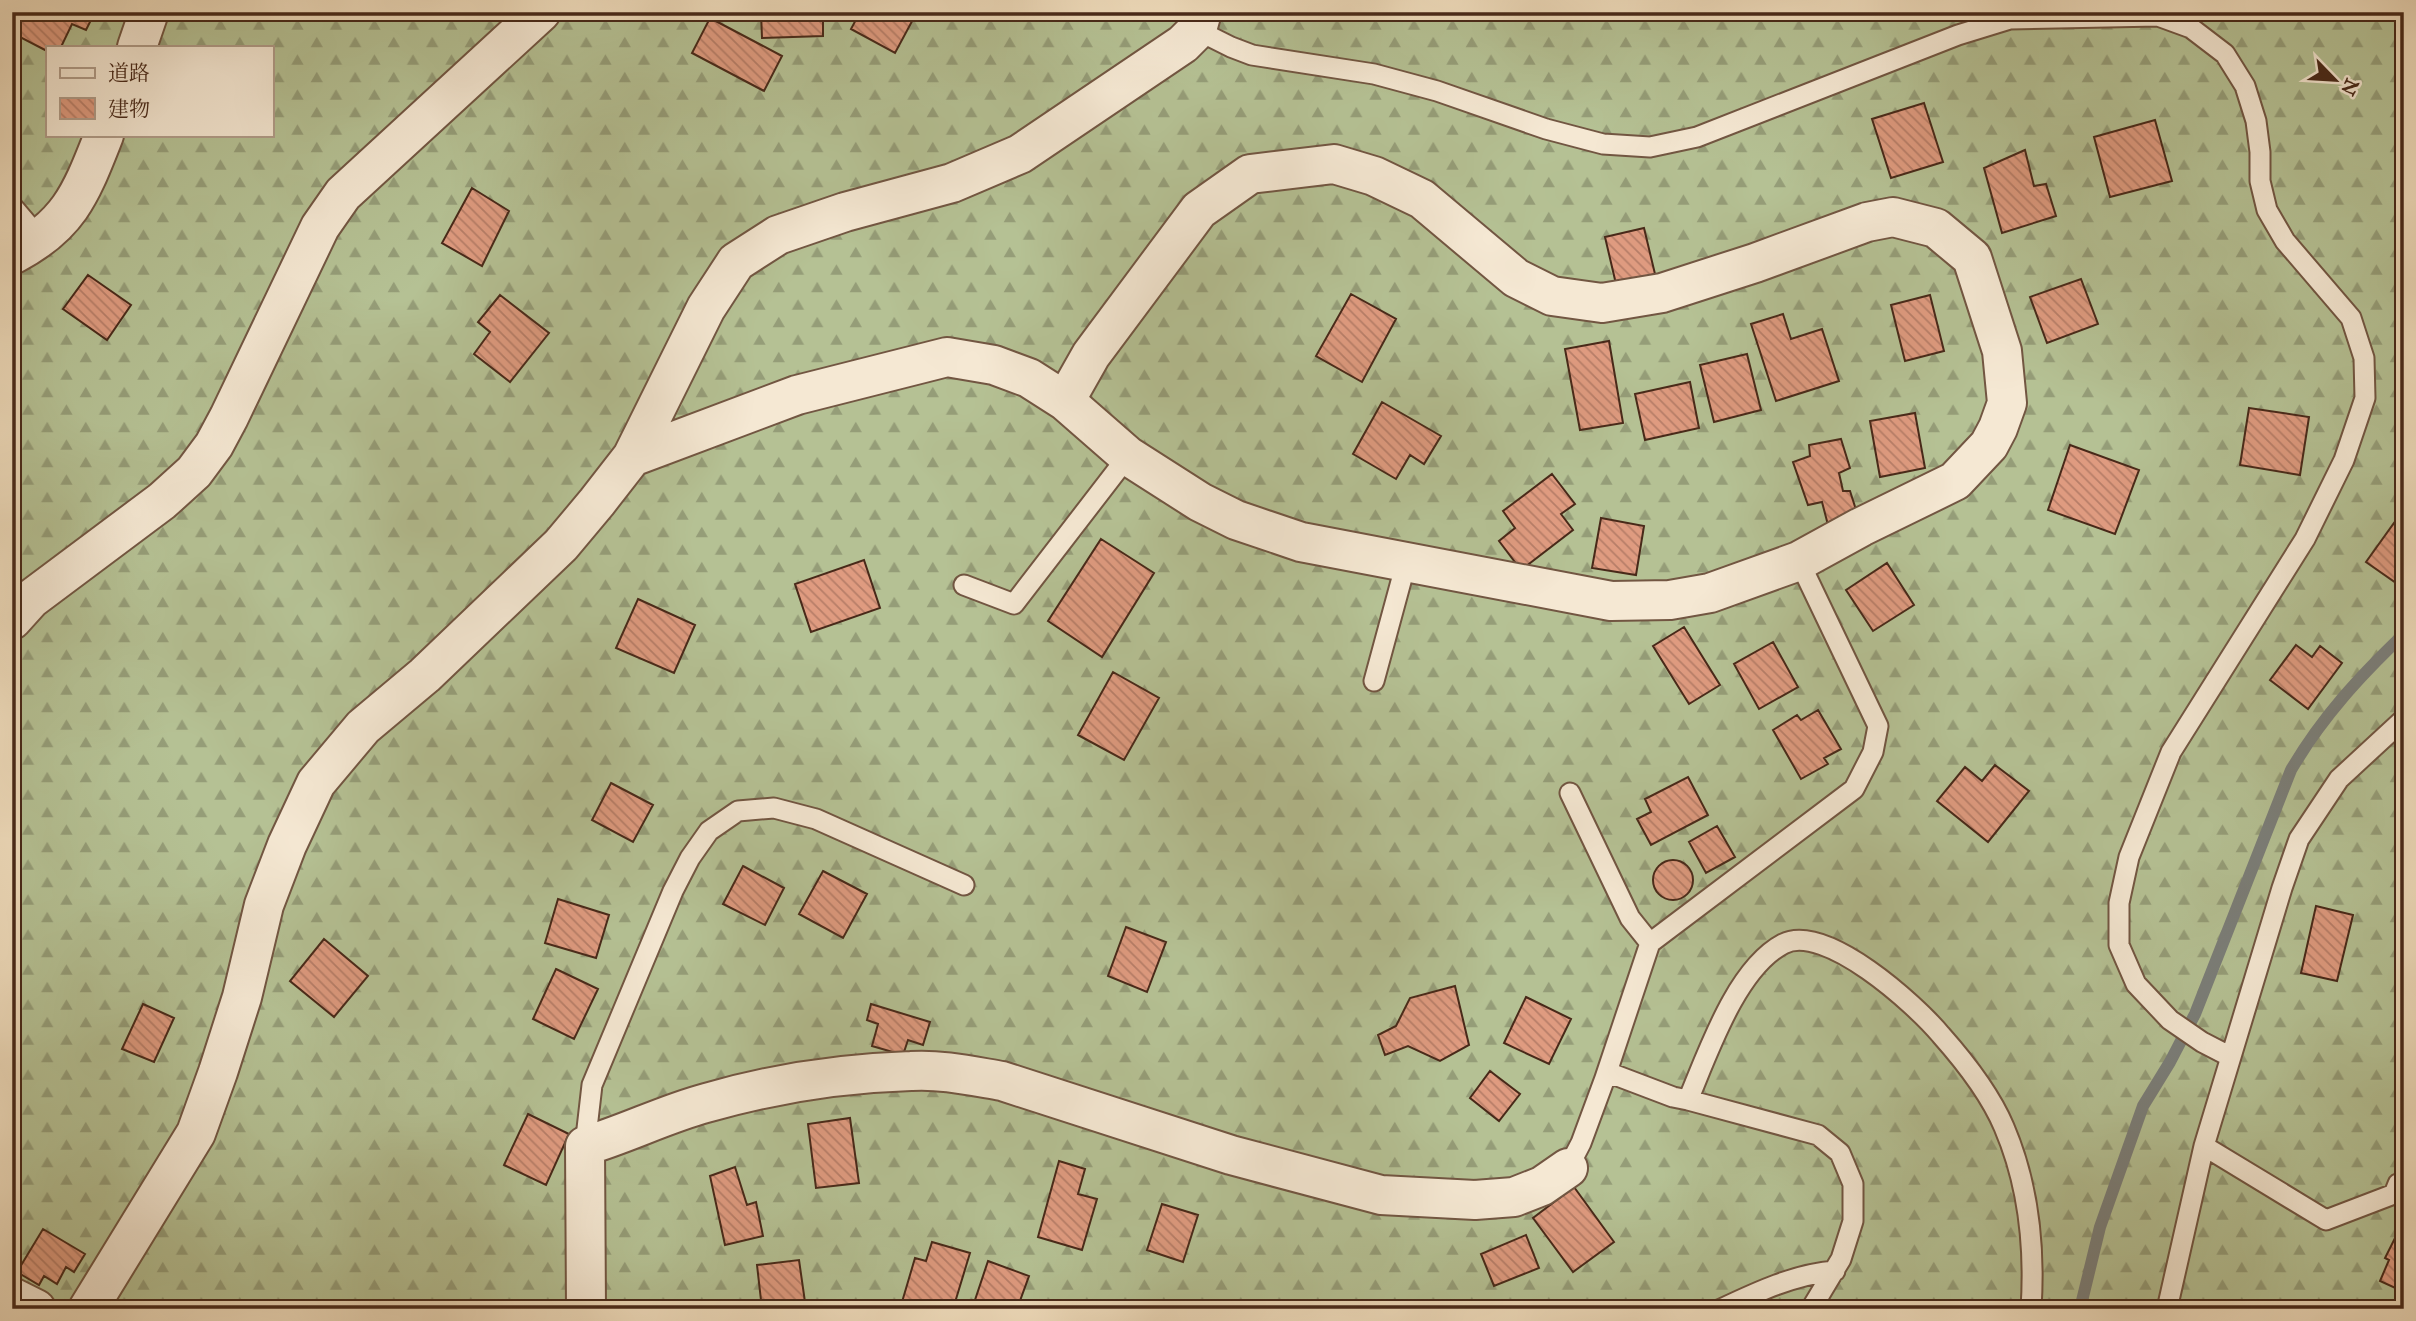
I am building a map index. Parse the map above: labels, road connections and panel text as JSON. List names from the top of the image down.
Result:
{
  "legend": ["道路", "建物"],
  "north": "bottom right"
}
